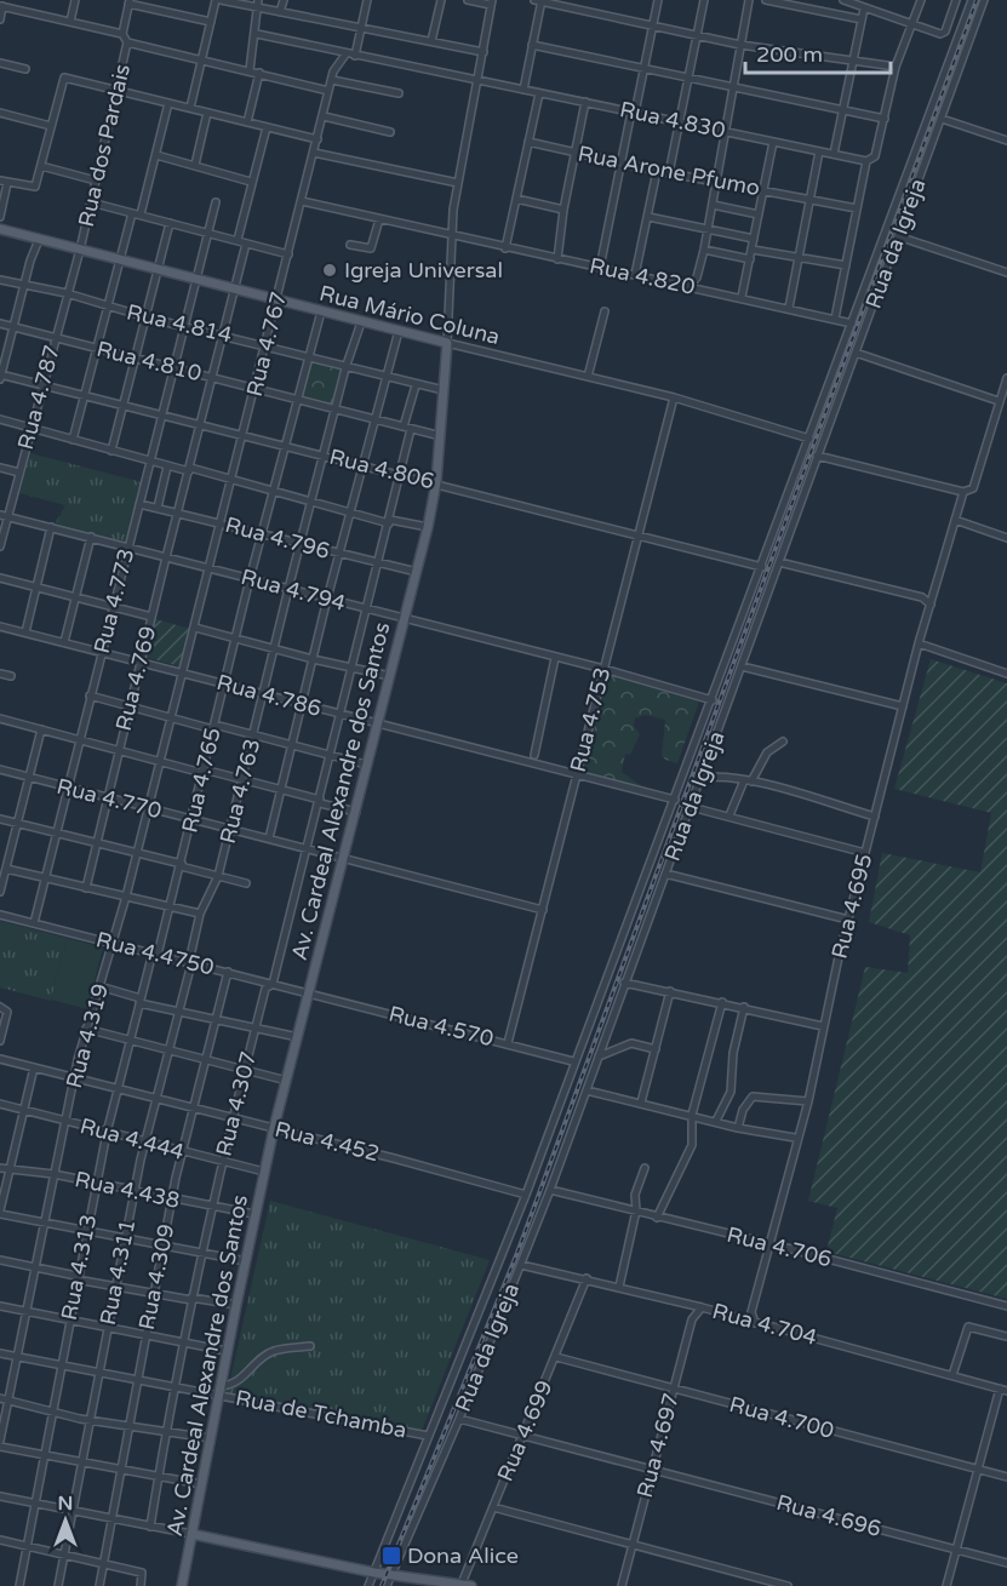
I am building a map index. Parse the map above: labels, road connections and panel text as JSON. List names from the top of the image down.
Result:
{
  "streets": {
    "main road": ["Rua Mário Coluna", "Av. Cardeal Alexandre dos Santos"],
    "street": [
      "Rua 4.830",
      "Rua dos Pardais",
      "Rua Arone Pfumo",
      "Rua da Igreja",
      "Rua 4.820",
      "Rua 4.814",
      "Rua 4.767",
      "Rua 4.810",
      "Rua 4.787",
      "Rua 4.806",
      "Rua 4.796",
      "Rua 4.794",
      "Rua 4.773",
      "Rua 4.769",
      "Rua 4.786",
      "Rua 4.753",
      "Rua 4.765",
      "Rua 4.763",
      "Rua 4.770",
      "Rua 4.695",
      "Rua 4.4750",
      "Rua 4.570",
      "Rua 4.319",
      "Rua 4.307",
      "Rua 4.444",
      "Rua 4.452",
      "Rua 4.438",
      "Rua 4.706",
      "Rua 4.313",
      "Rua 4.311",
      "Rua 4.309",
      "Rua 4.704",
      "Rua de Tchamba",
      "Rua 4.700",
      "Rua 4.699",
      "Rua 4.697",
      "Rua 4.696"
    ]
  },
  "crossings": [
    ["Rua 4.830", "Rua 4.767"],
    ["Rua 4.830", "Av. Cardeal Alexandre dos Santos"],
    ["Rua dos Pardais", "Rua Mário Coluna"],
    ["Rua dos Pardais", "Rua 4.787"],
    ["Rua da Igreja", "Rua 4.820"],
    ["Rua da Igreja", "Rua Mário Coluna"],
    ["Rua da Igreja", "Rua 4.806"],
    ["Rua da Igreja", "Rua 4.794"],
    ["Rua da Igreja", "Rua 4.786"],
    ["Rua da Igreja", "Rua 4.570"],
    ["Rua da Igreja", "Rua 4.452"],
    ["Rua da Igreja", "Rua 4.706"],
    ["Rua da Igreja", "Rua 4.704"],
    ["Rua da Igreja", "Rua de Tchamba"],
    ["Rua da Igreja", "Rua 4.696"],
    ["Rua 4.820", "Rua 4.767"],
    ["Rua 4.820", "Av. Cardeal Alexandre dos Santos"],
    ["Rua Mário Coluna", "Rua 4.767"],
    ["Rua Mário Coluna", "Rua 4.787"],
    ["Rua Mário Coluna", "Rua 4.773"],
    ["Rua Mário Coluna", "Rua 4.769"],
    ["Rua Mário Coluna", "Rua 4.753"],
    ["Rua Mário Coluna", "Rua 4.765"],
    ["Rua Mário Coluna", "Rua 4.763"],
    ["Rua Mário Coluna", "Av. Cardeal Alexandre dos Santos"],
    ["Rua 4.814", "Rua 4.767"],
    ["Rua 4.814", "Rua 4.787"],
    ["Rua 4.814", "Rua 4.773"],
    ["Rua 4.814", "Rua 4.769"],
    ["Rua 4.814", "Rua 4.765"],
    ["Rua 4.814", "Rua 4.763"],
    ["Rua 4.814", "Av. Cardeal Alexandre dos Santos"],
    ["Rua 4.814", "Rua 4.307"],
    ["Rua 4.767", "Rua 4.810"],
    ["Rua 4.767", "Rua 4.806"],
    ["Rua 4.767", "Rua 4.796"],
    ["Rua 4.767", "Rua 4.794"],
    ["Rua 4.767", "Rua 4.319"],
    ["Rua 4.810", "Rua 4.787"],
    ["Rua 4.810", "Rua 4.773"],
    ["Rua 4.810", "Rua 4.769"],
    ["Rua 4.810", "Rua 4.765"],
    ["Rua 4.810", "Rua 4.763"],
    ["Rua 4.810", "Av. Cardeal Alexandre dos Santos"],
    ["Rua 4.810", "Rua 4.307"],
    ["Rua 4.787", "Rua 4.806"],
    ["Rua 4.787", "Rua 4.794"],
    ["Rua 4.806", "Rua 4.773"],
    ["Rua 4.806", "Rua 4.769"],
    ["Rua 4.806", "Rua 4.753"],
    ["Rua 4.806", "Rua 4.765"],
    ["Rua 4.806", "Rua 4.763"],
    ["Rua 4.806", "Av. Cardeal Alexandre dos Santos"],
    ["Rua 4.806", "Rua 4.307"],
    ["Rua 4.796", "Rua 4.773"],
    ["Rua 4.796", "Rua 4.769"],
    ["Rua 4.796", "Rua 4.765"],
    ["Rua 4.796", "Rua 4.763"],
    ["Rua 4.796", "Av. Cardeal Alexandre dos Santos"],
    ["Rua 4.796", "Rua 4.307"],
    ["Rua 4.794", "Rua 4.773"],
    ["Rua 4.794", "Rua 4.769"],
    ["Rua 4.794", "Rua 4.753"],
    ["Rua 4.794", "Rua 4.765"],
    ["Rua 4.794", "Rua 4.763"],
    ["Rua 4.794", "Av. Cardeal Alexandre dos Santos"],
    ["Rua 4.794", "Rua 4.307"],
    ["Rua 4.773", "Rua 4.786"],
    ["Rua 4.773", "Rua 4.770"],
    ["Rua 4.773", "Rua 4.4750"],
    ["Rua 4.769", "Rua 4.786"],
    ["Rua 4.769", "Rua 4.770"],
    ["Rua 4.786", "Rua 4.753"],
    ["Rua 4.786", "Rua 4.765"],
    ["Rua 4.786", "Rua 4.763"],
    ["Rua 4.786", "Av. Cardeal Alexandre dos Santos"],
    ["Rua 4.786", "Rua 4.319"],
    ["Rua 4.786", "Rua 4.307"],
    ["Rua 4.753", "Rua 4.770"],
    ["Rua 4.753", "Rua 4.570"],
    ["Rua 4.765", "Rua 4.770"],
    ["Rua 4.765", "Rua 4.4750"],
    ["Rua 4.765", "Rua 4.313"],
    ["Rua 4.763", "Rua 4.770"],
    ["Rua 4.763", "Rua 4.4750"],
    ["Rua 4.763", "Rua 4.311"],
    ["Av. Cardeal Alexandre dos Santos", "Rua 4.770"],
    ["Av. Cardeal Alexandre dos Santos", "Rua 4.4750"],
    ["Av. Cardeal Alexandre dos Santos", "Rua 4.570"],
    ["Av. Cardeal Alexandre dos Santos", "Rua 4.444"],
    ["Av. Cardeal Alexandre dos Santos", "Rua 4.452"],
    ["Av. Cardeal Alexandre dos Santos", "Rua 4.438"],
    ["Av. Cardeal Alexandre dos Santos", "Rua de Tchamba"],
    ["Rua 4.770", "Rua 4.319"],
    ["Rua 4.770", "Rua 4.307"],
    ["Rua 4.695", "Rua 4.706"],
    ["Rua 4.4750", "Rua 4.570"],
    ["Rua 4.4750", "Rua 4.319"],
    ["Rua 4.4750", "Rua 4.307"],
    ["Rua 4.4750", "Rua 4.313"],
    ["Rua 4.4750", "Rua 4.311"],
    ["Rua 4.4750", "Rua 4.309"],
    ["Rua 4.319", "Rua 4.444"],
    ["Rua 4.319", "Rua 4.452"],
    ["Rua 4.319", "Rua 4.438"],
    ["Rua 4.319", "Rua de Tchamba"],
    ["Rua 4.307", "Rua 4.444"],
    ["Rua 4.307", "Rua 4.452"],
    ["Rua 4.307", "Rua 4.438"],
    ["Rua 4.307", "Rua de Tchamba"],
    ["Rua 4.444", "Rua 4.313"],
    ["Rua 4.444", "Rua 4.311"],
    ["Rua 4.444", "Rua 4.309"],
    ["Rua 4.452", "Rua 4.313"],
    ["Rua 4.452", "Rua 4.311"],
    ["Rua 4.452", "Rua 4.309"],
    ["Rua 4.438", "Rua 4.313"],
    ["Rua 4.438", "Rua 4.311"],
    ["Rua 4.438", "Rua 4.309"],
    ["Rua 4.313", "Rua de Tchamba"],
    ["Rua 4.311", "Rua de Tchamba"],
    ["Rua 4.309", "Rua de Tchamba"],
    ["Rua 4.704", "Rua 4.699"],
    ["Rua 4.704", "Rua 4.697"],
    ["Rua 4.700", "Rua 4.699"],
    ["Rua 4.700", "Rua 4.697"],
    ["Rua 4.699", "Rua 4.696"],
    ["Rua 4.697", "Rua 4.696"]
  ],
  "places": {
    "other": ["Igreja Universal"],
    "transit": ["Dona Alice"]
  },
  "scale_bar": "200 m",
  "north": "top"
}
